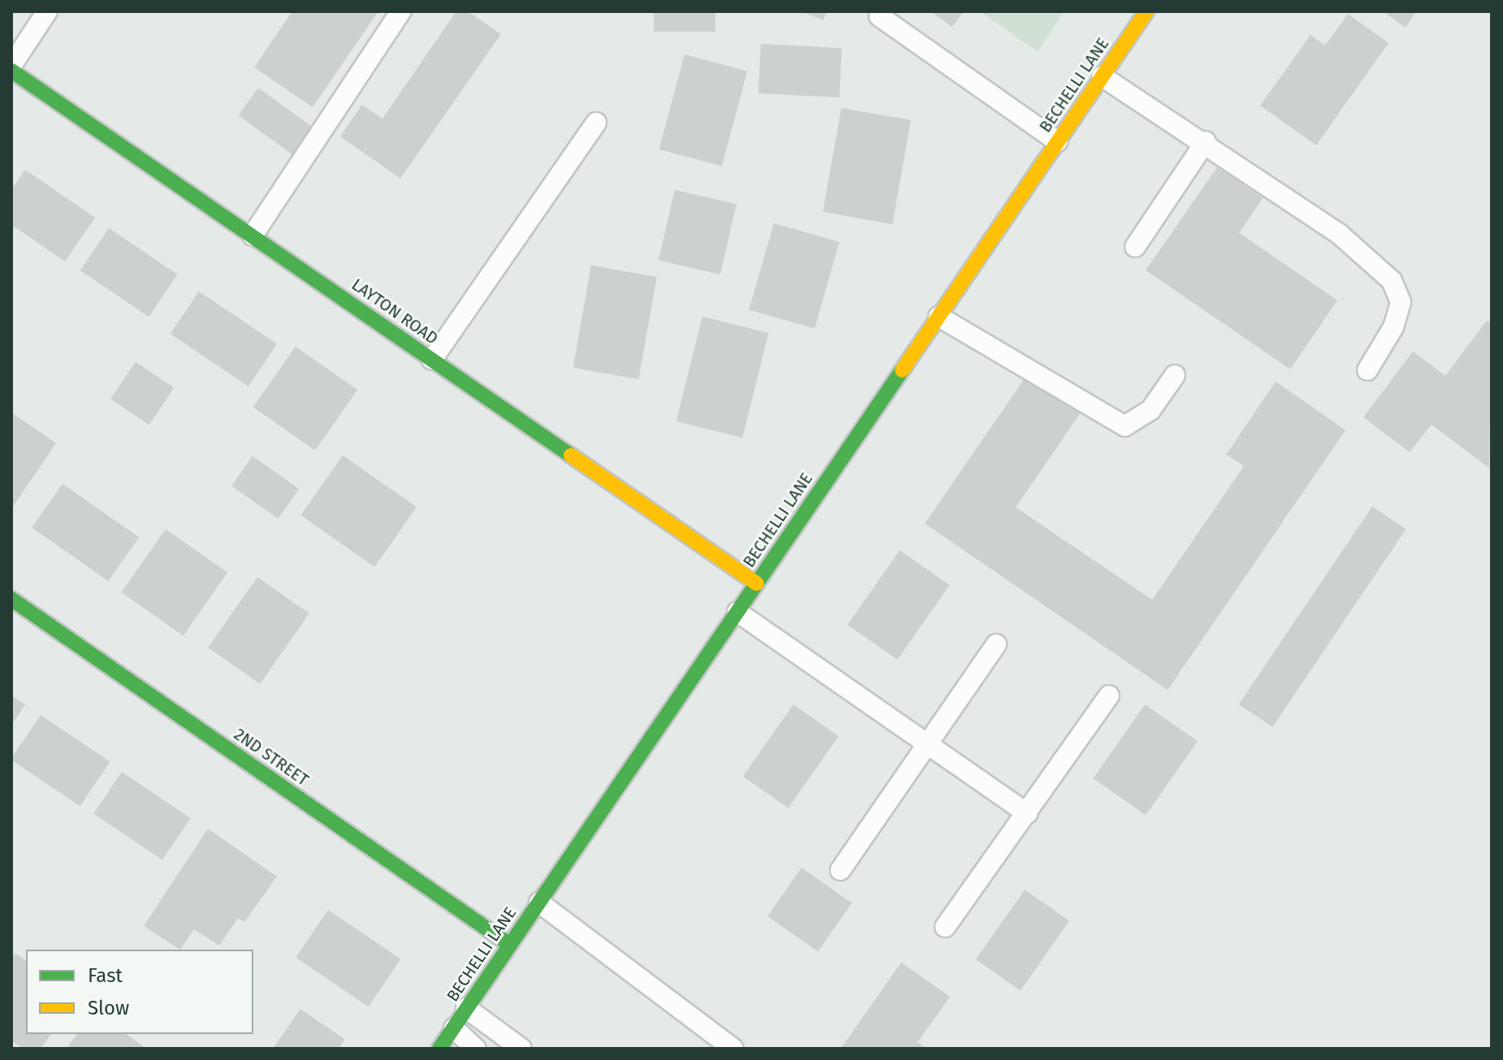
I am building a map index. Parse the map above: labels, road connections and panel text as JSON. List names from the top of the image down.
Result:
{
  "streets": {
    "street": ["BECHELLI LANE", "LAYTON ROAD", "2ND STREET"]
  },
  "crossings": [
    ["BECHELLI LANE", "LAYTON ROAD"],
    ["BECHELLI LANE", "2ND STREET"]
  ],
  "legend": ["Fast", "Slow"]
}
